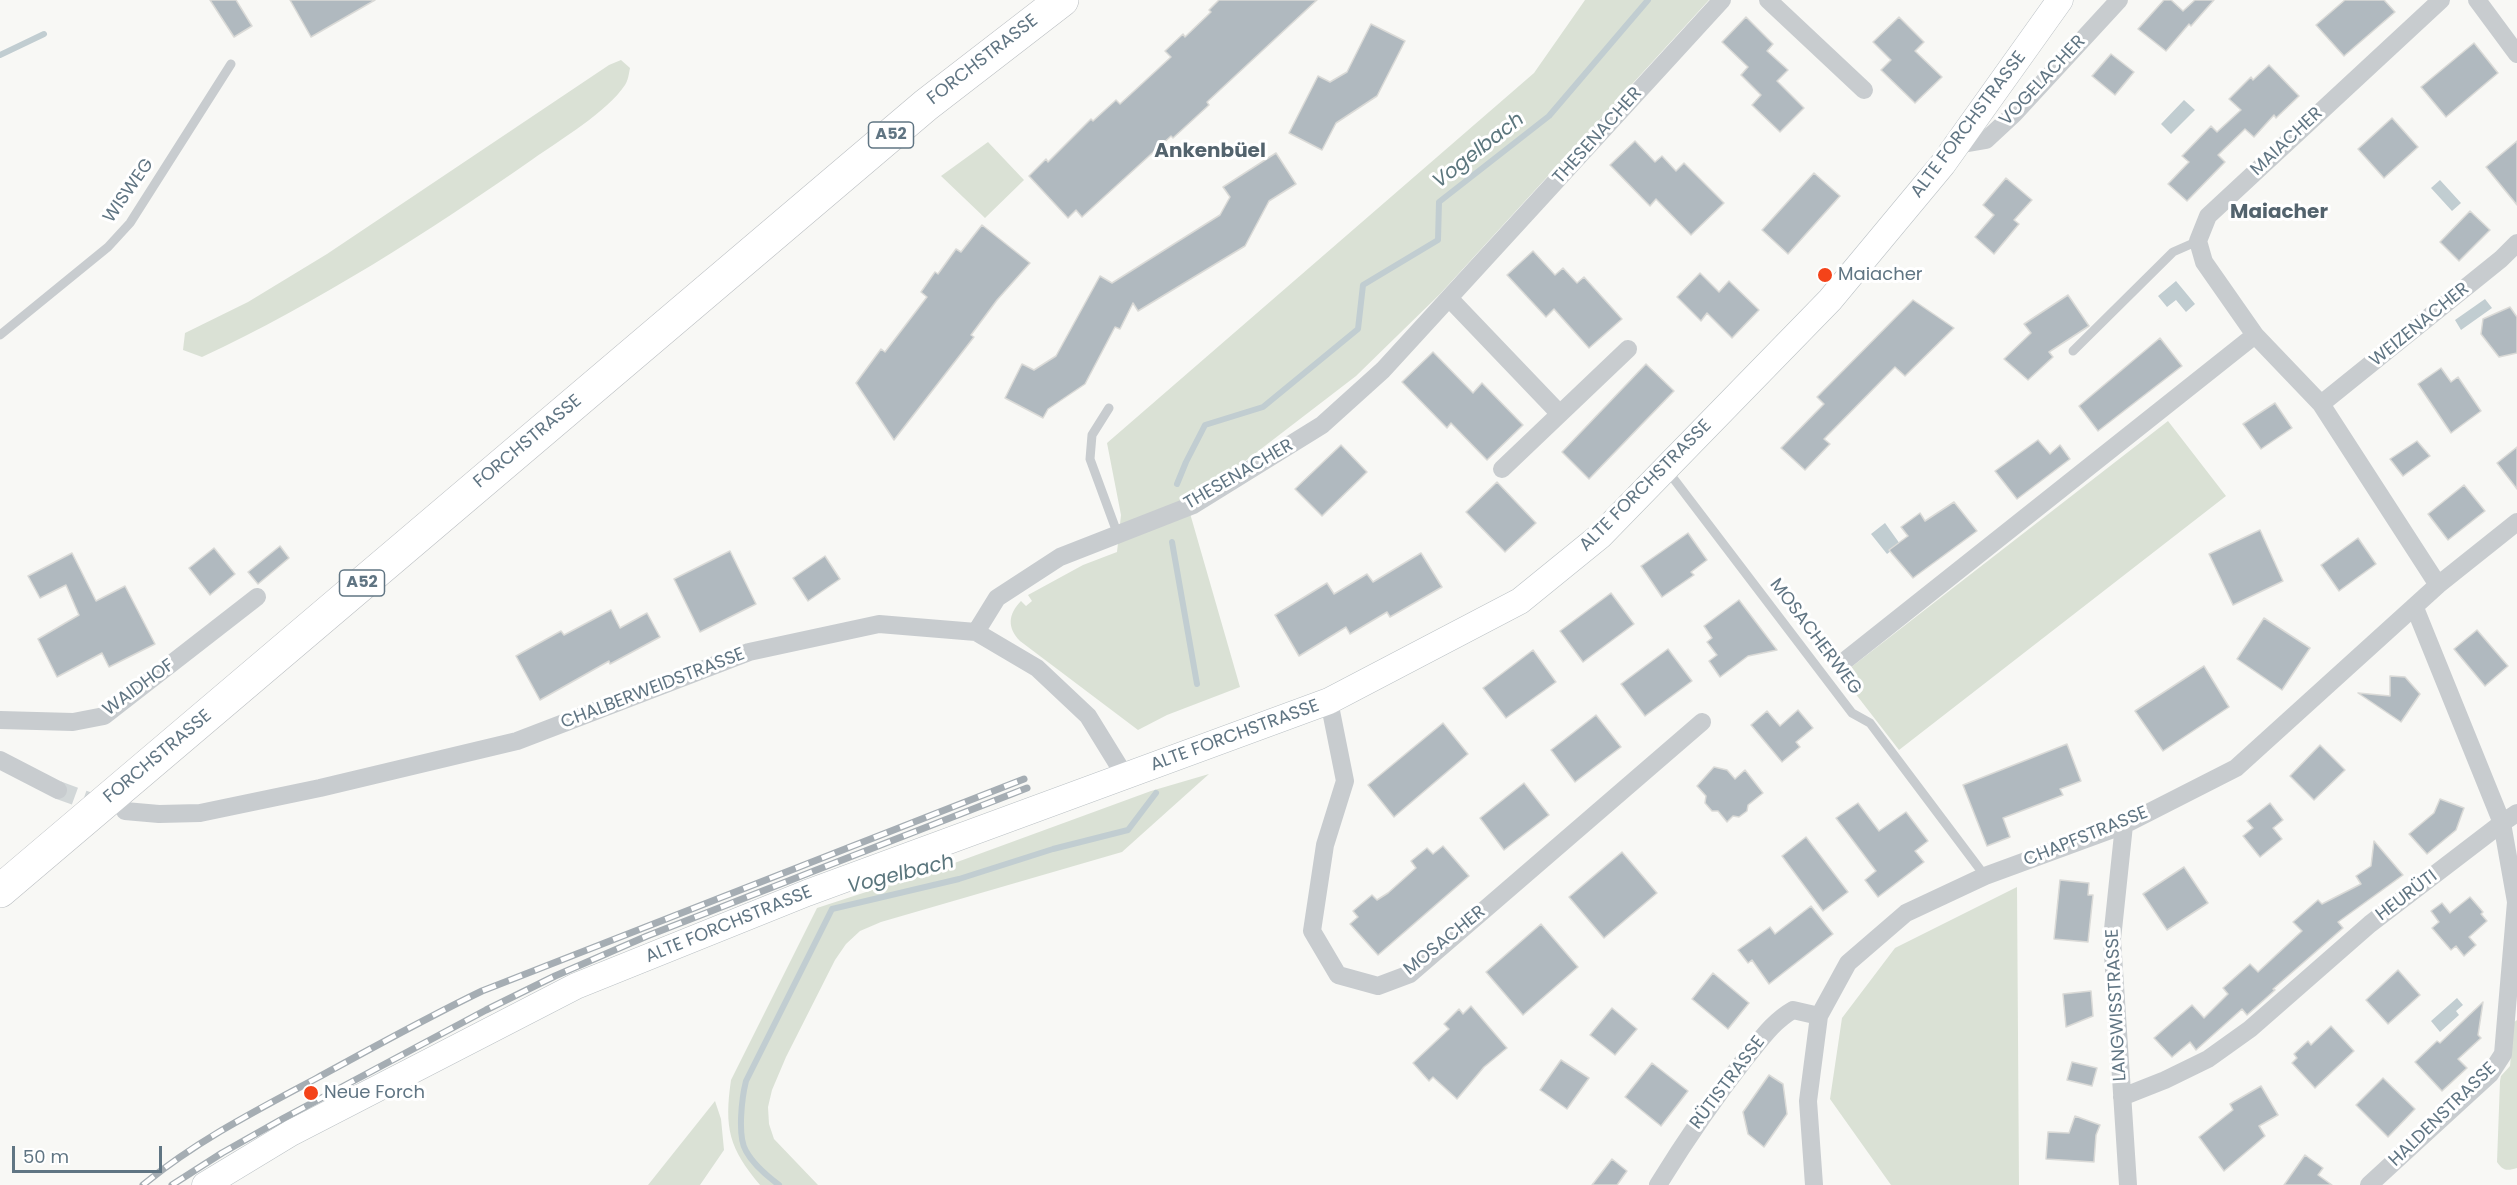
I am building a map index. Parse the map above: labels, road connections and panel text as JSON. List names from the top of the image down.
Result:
{
  "streets": {
    "highway": ["FORCHSTRASSE", "A52"],
    "street": [
      "VOGELACHER",
      "ALTE FORCHSTRASSE",
      "THESENACHER",
      "MAIACHER",
      "WEIZENACHER",
      "WAIDHOF",
      "CHALBERWEIDSTRASSE",
      "CHAPFSTRASSE",
      "HEURÜTI",
      "MOSACHER",
      "LANGWISSTRASSE",
      "RÜTISTRASSE",
      "HALDENSTRASSE"
    ],
    "lane": ["WISWEG", "MOSACHERWEG"]
  },
  "crossings": [
    ["VOGELACHER", "ALTE FORCHSTRASSE"],
    ["ALTE FORCHSTRASSE", "MOSACHERWEG"],
    ["ALTE FORCHSTRASSE", "CHALBERWEIDSTRASSE"],
    ["ALTE FORCHSTRASSE", "MOSACHER"],
    ["THESENACHER", "CHALBERWEIDSTRASSE"],
    ["MOSACHERWEG", "CHAPFSTRASSE"],
    ["CHAPFSTRASSE", "LANGWISSTRASSE"],
    ["CHAPFSTRASSE", "RÜTISTRASSE"],
    ["HEURÜTI", "LANGWISSTRASSE"],
    ["HEURÜTI", "HALDENSTRASSE"]
  ],
  "districts": ["Ankenbüel", "Maiacher"],
  "water": ["Vogelbach"],
  "places": ["Maiacher", "Neue Forch"],
  "scale_bar": "50 m"
}
